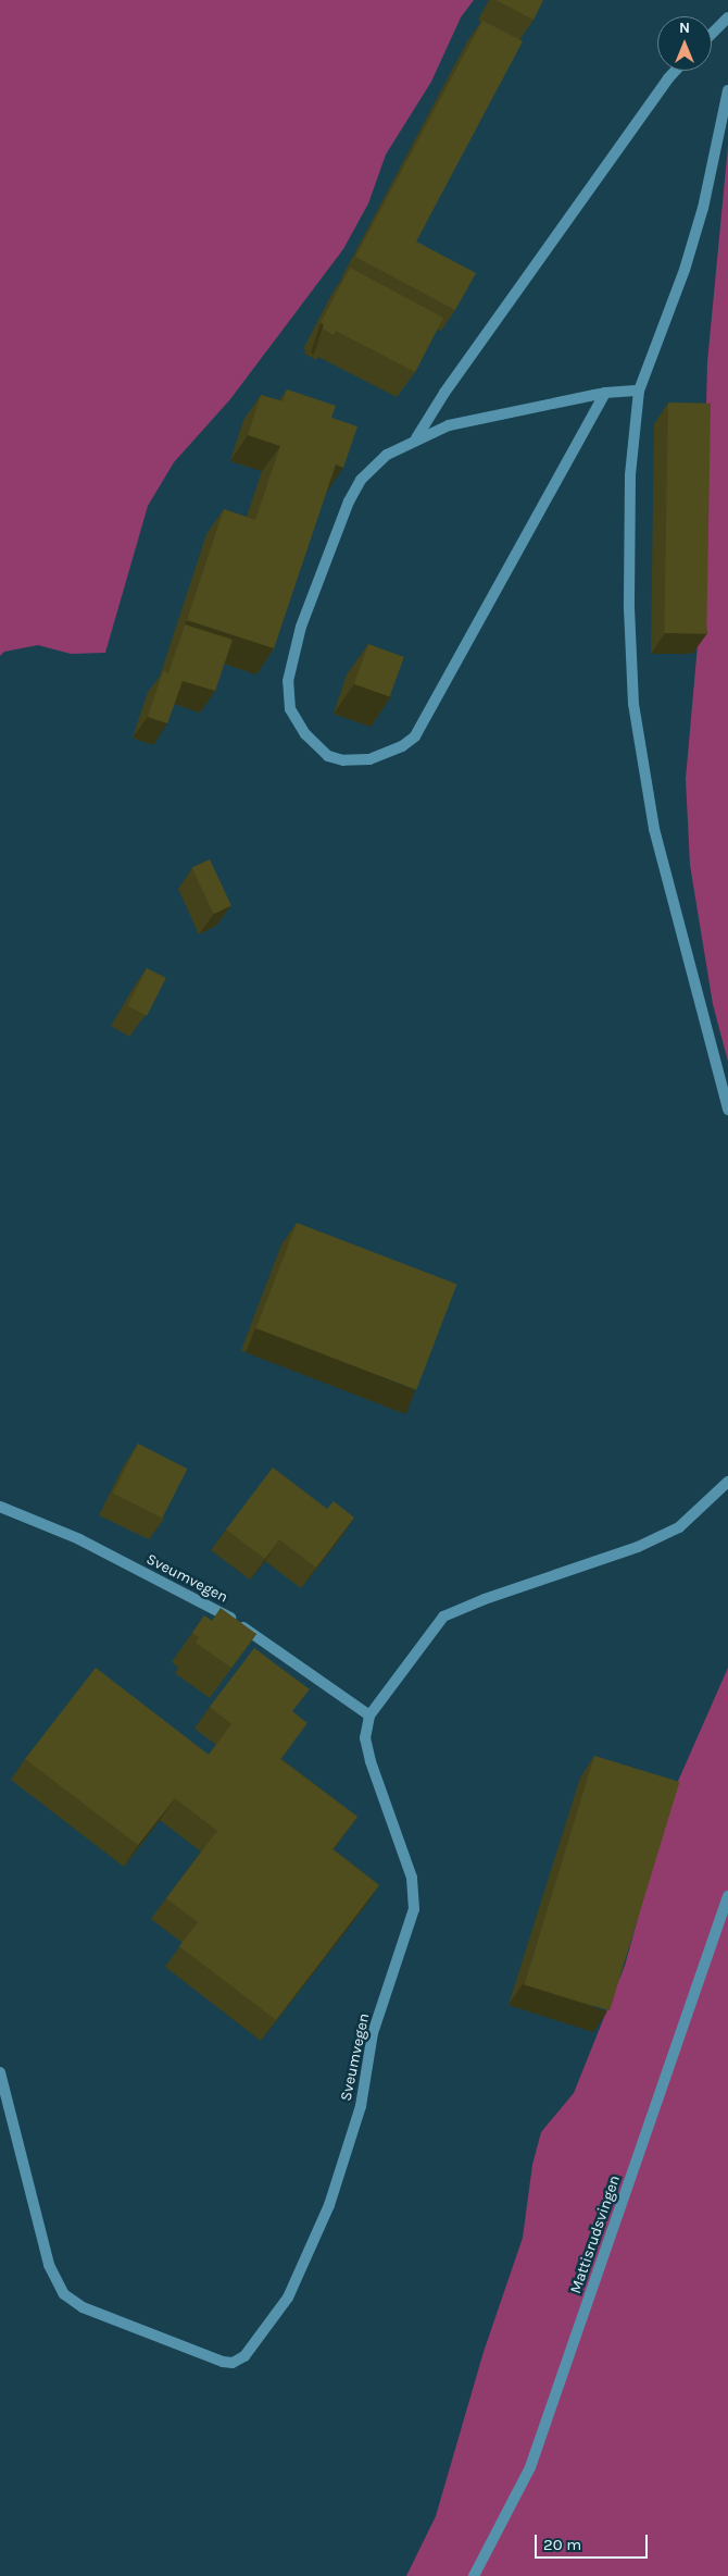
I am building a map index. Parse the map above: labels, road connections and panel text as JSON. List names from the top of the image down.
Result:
{
  "streets": {
    "street": ["Sveumvegen", "Mattisrudsvingen"]
  },
  "scale_bar": "20 m",
  "north": "top"
}
